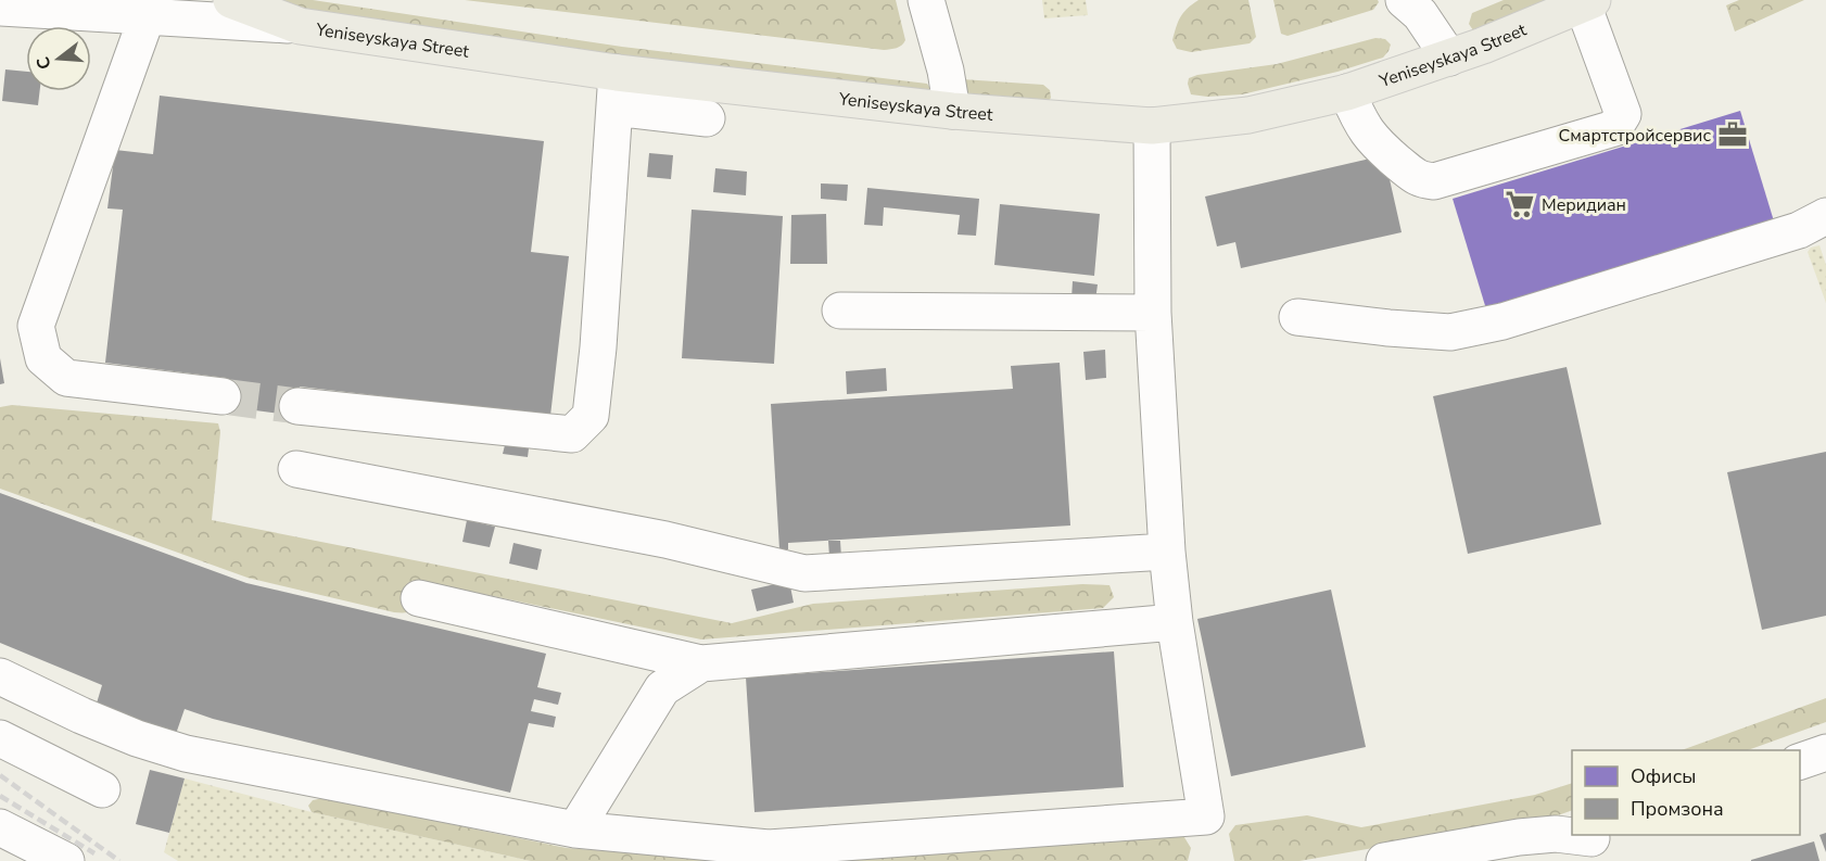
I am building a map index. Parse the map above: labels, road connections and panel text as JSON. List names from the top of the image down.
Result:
{
  "streets": {
    "main road": ["Yeniseyskaya Street"]
  },
  "places": {
    "office": ["Смартстройсервис"],
    "supermarket": ["Меридиан"]
  },
  "legend": ["Офисы", "Промзона"],
  "north": "left"
}
